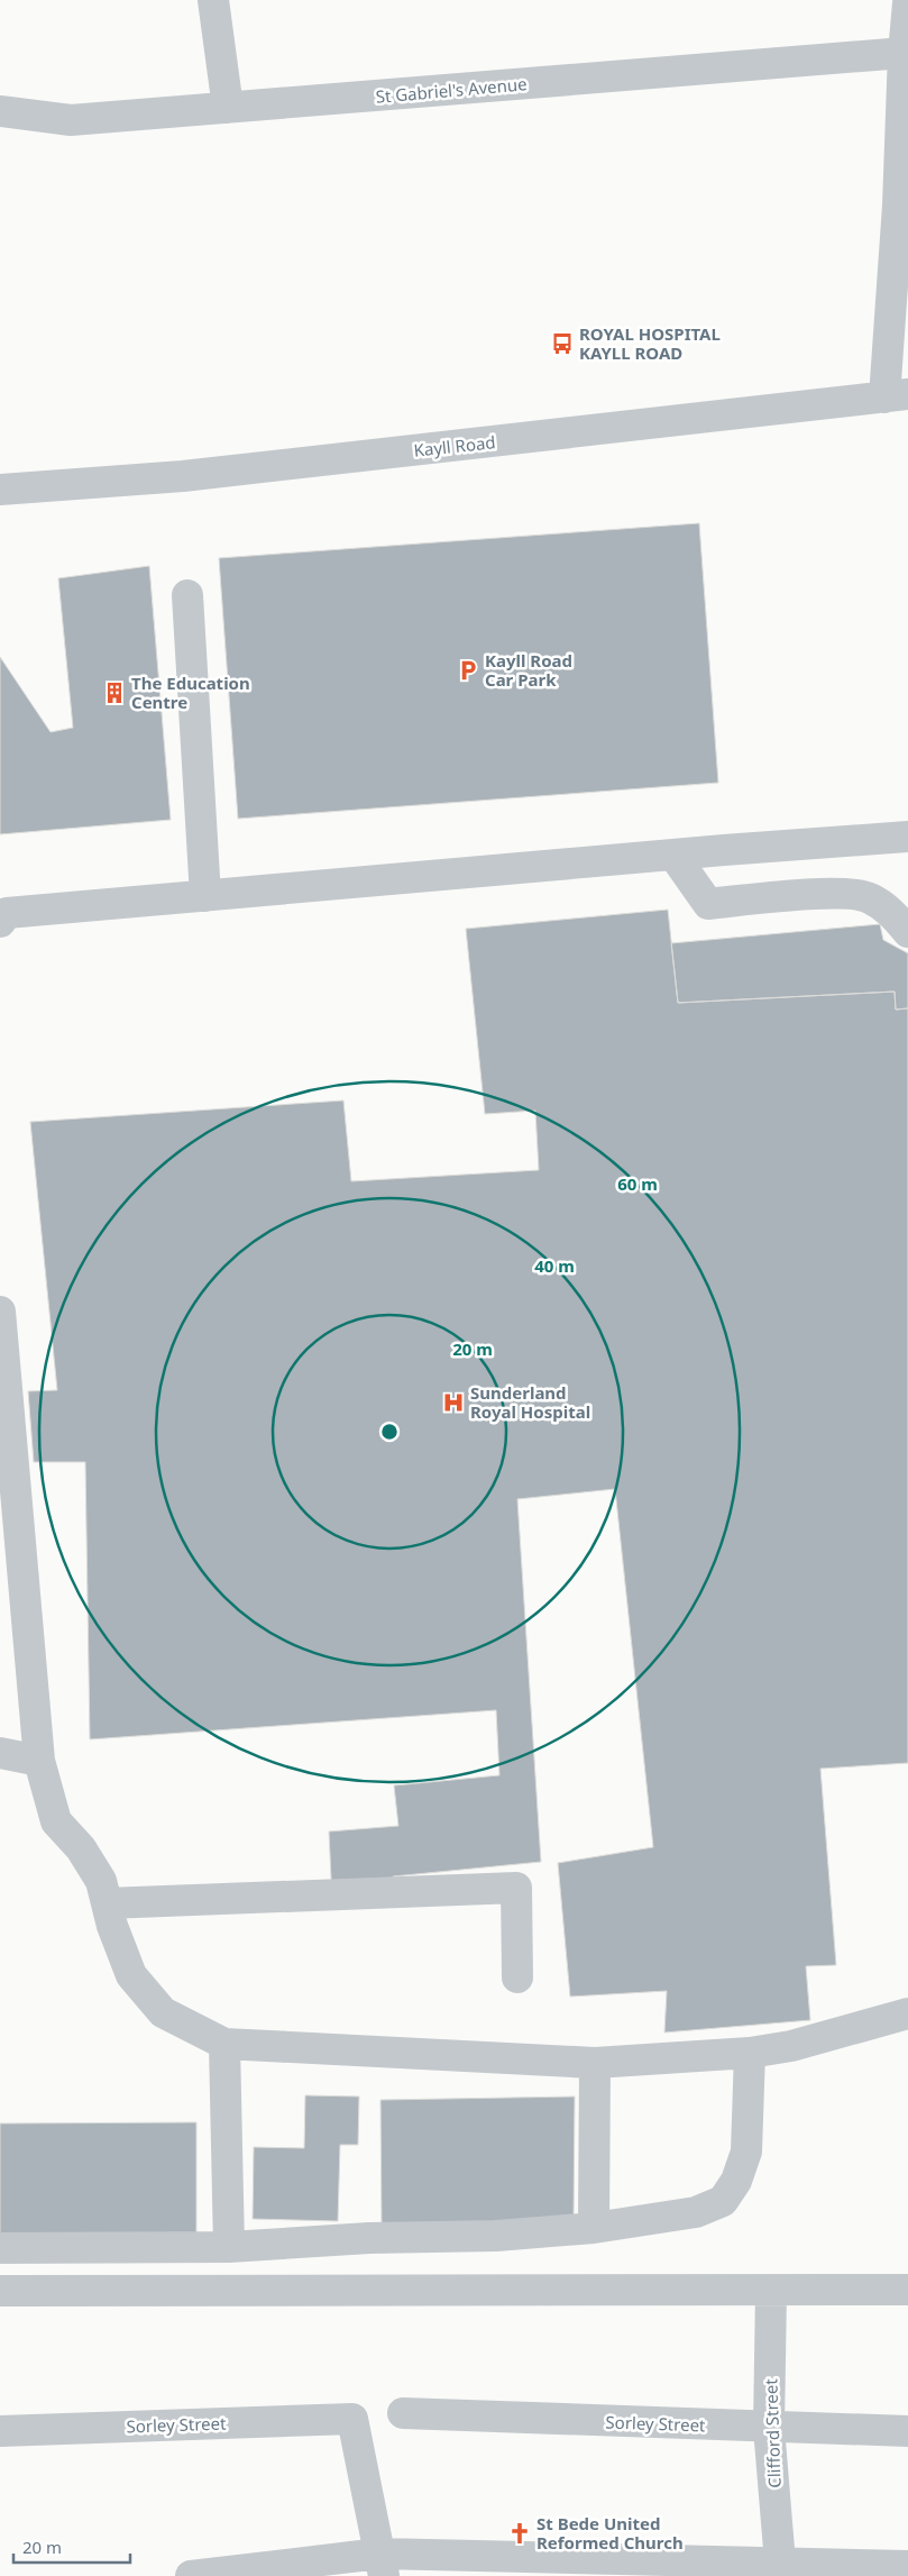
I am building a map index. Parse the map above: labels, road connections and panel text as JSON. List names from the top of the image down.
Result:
{
  "streets": {
    "street": [
      "St Gabriel's Avenue",
      "Kayll Road",
      "Sorley Street",
      "Clifford Street"
    ]
  },
  "crossings": [
    ["Sorley Street", "Clifford Street"]
  ],
  "places": {
    "bus stop": ["ROYAL HOSPITAL KAYLL ROAD"],
    "parking": ["Kayll Road Car Park"],
    "building": ["The Education Centre"],
    "hospital": ["Sunderland Royal Hospital"],
    "church": ["St Bede United Reformed Church"]
  },
  "scale_bar": "20 m",
  "rings": ["60 m", "40 m", "20 m"]
}
